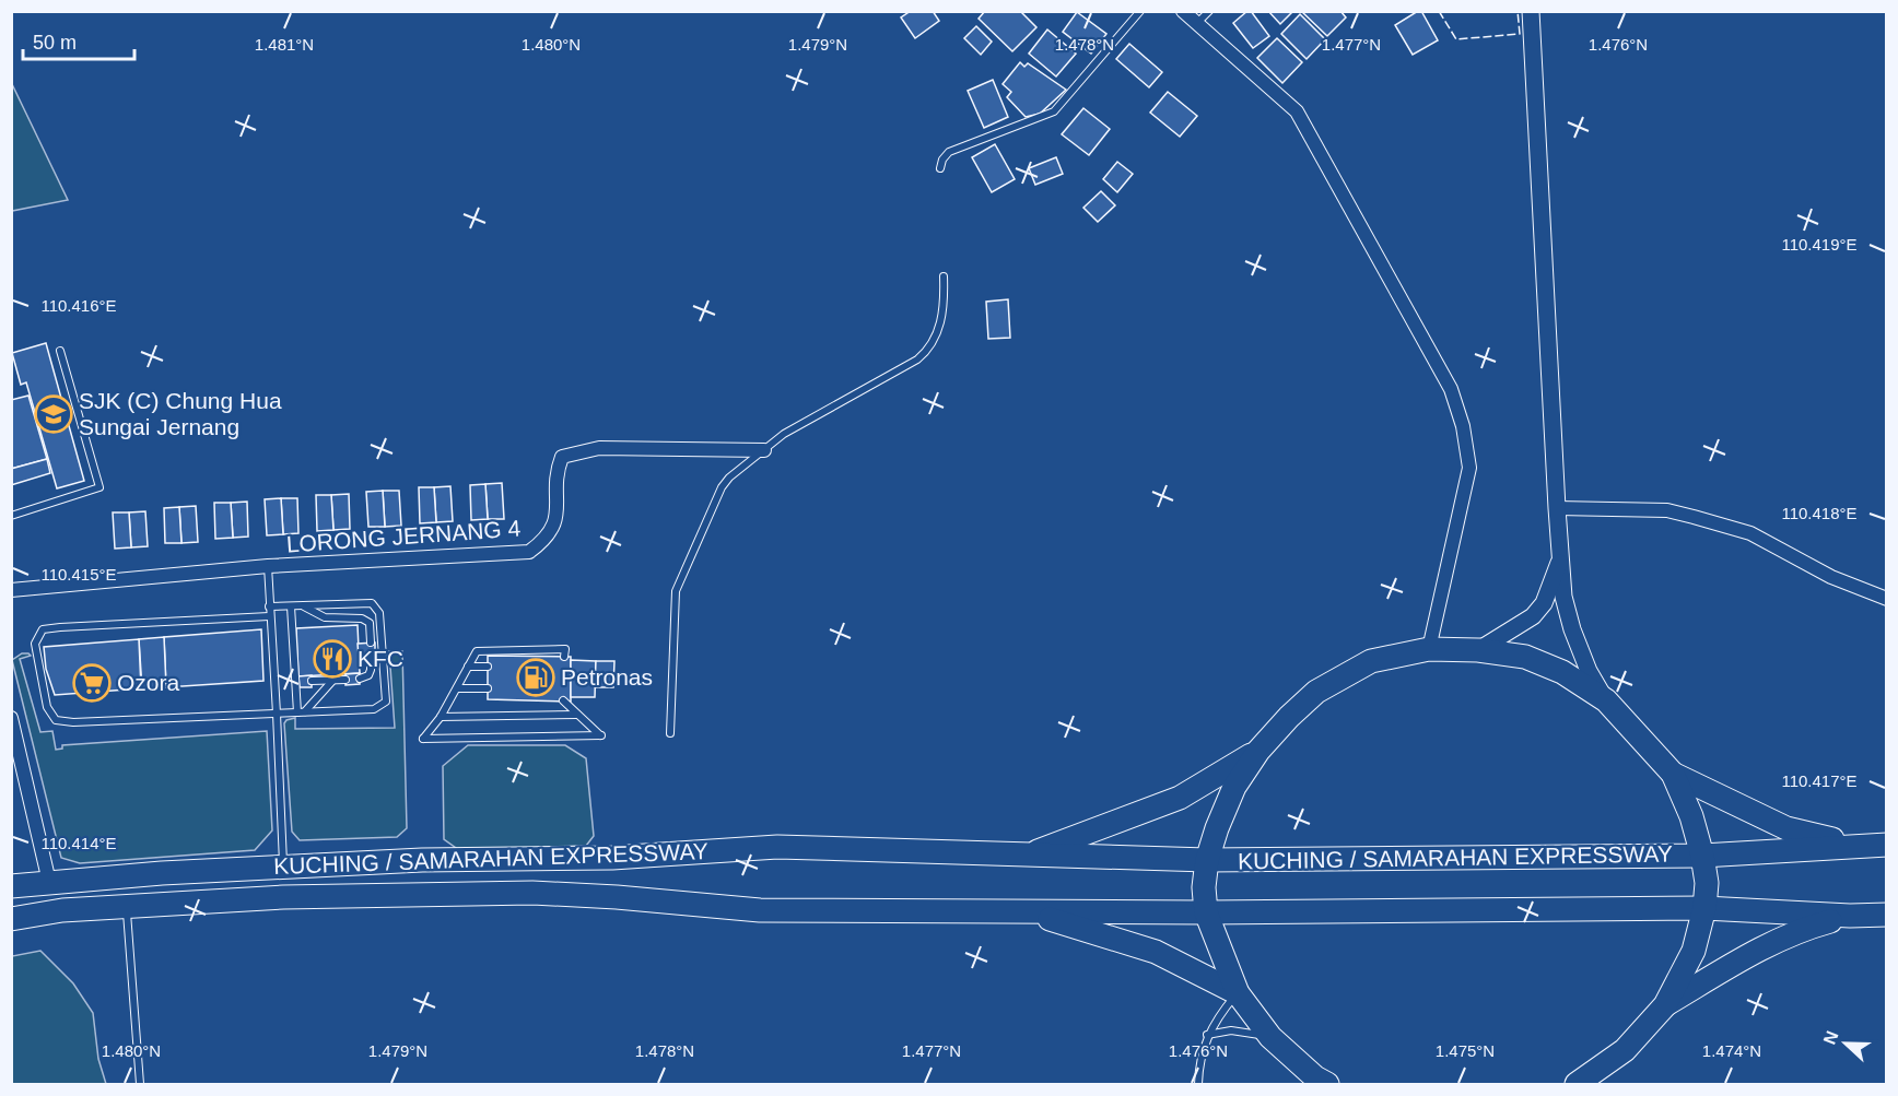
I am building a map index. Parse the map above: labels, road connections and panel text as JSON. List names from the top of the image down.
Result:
{
  "streets": {
    "highway": ["KUCHING / SAMARAHAN EXPRESSWAY"],
    "street": ["LORONG JERNANG 4"]
  },
  "places": {
    "school or university": ["SJK (C) Chung Hua Sungai Jernang"],
    "restaurant": ["KFC"],
    "fuel station": ["Petronas"],
    "supermarket": ["Ozora"]
  },
  "scale_bar": "50 m",
  "north": "left",
  "coordinates": [
    "1.480°N",
    "1.478°N",
    "1.476°N",
    "1.481°N",
    "1.479°N",
    "1.477°N",
    "110.419°E",
    "110.416°E",
    "110.418°E",
    "110.415°E",
    "110.417°E",
    "110.414°E",
    "1.475°N",
    "1.474°N"
  ]
}
